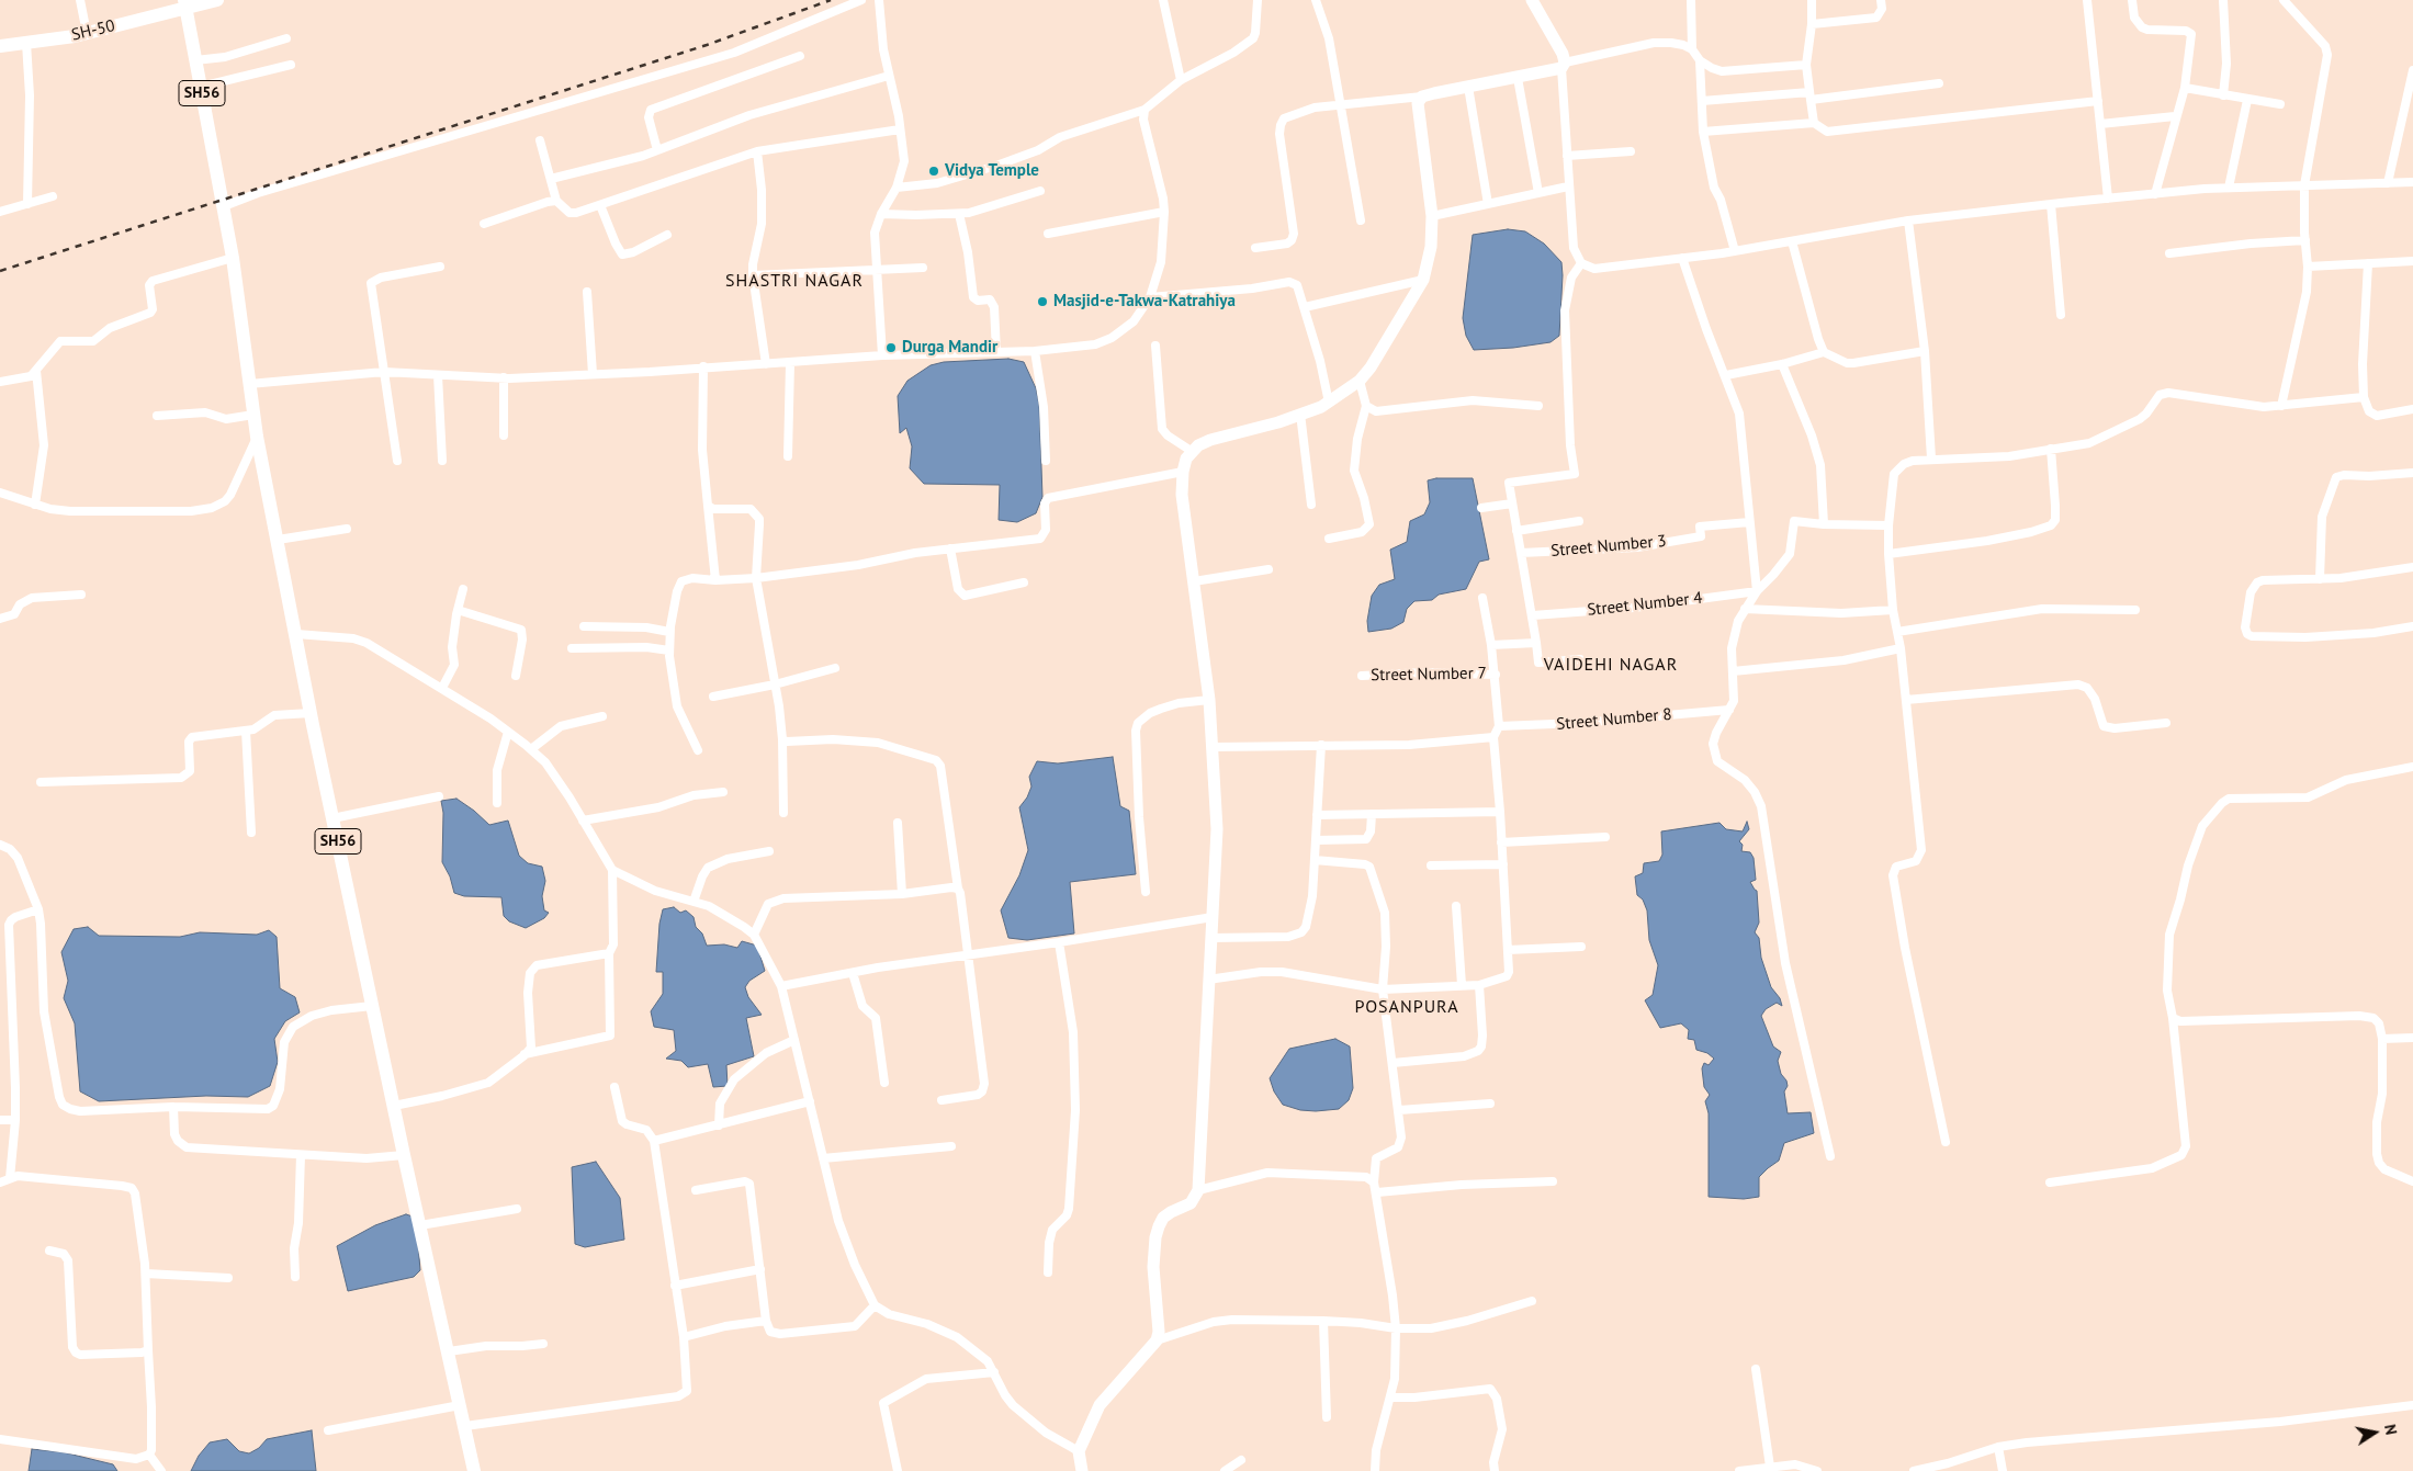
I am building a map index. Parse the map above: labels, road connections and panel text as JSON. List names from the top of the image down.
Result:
{
  "streets": {
    "main road": ["SH-50", "SH56"],
    "street": [
      "Street Number 3",
      "Street Number 4",
      "Street Number 7",
      "Street Number 8"
    ]
  },
  "crossings": [
    ["SH-50", "SH56"]
  ],
  "districts": ["SHASTRI NAGAR", "VAIDEHI NAGAR", "POSANPURA"],
  "places": ["Vidya Temple", "Masjid-e-Takwa-Katrahiya", "Durga Mandir"],
  "north": "right"
}
